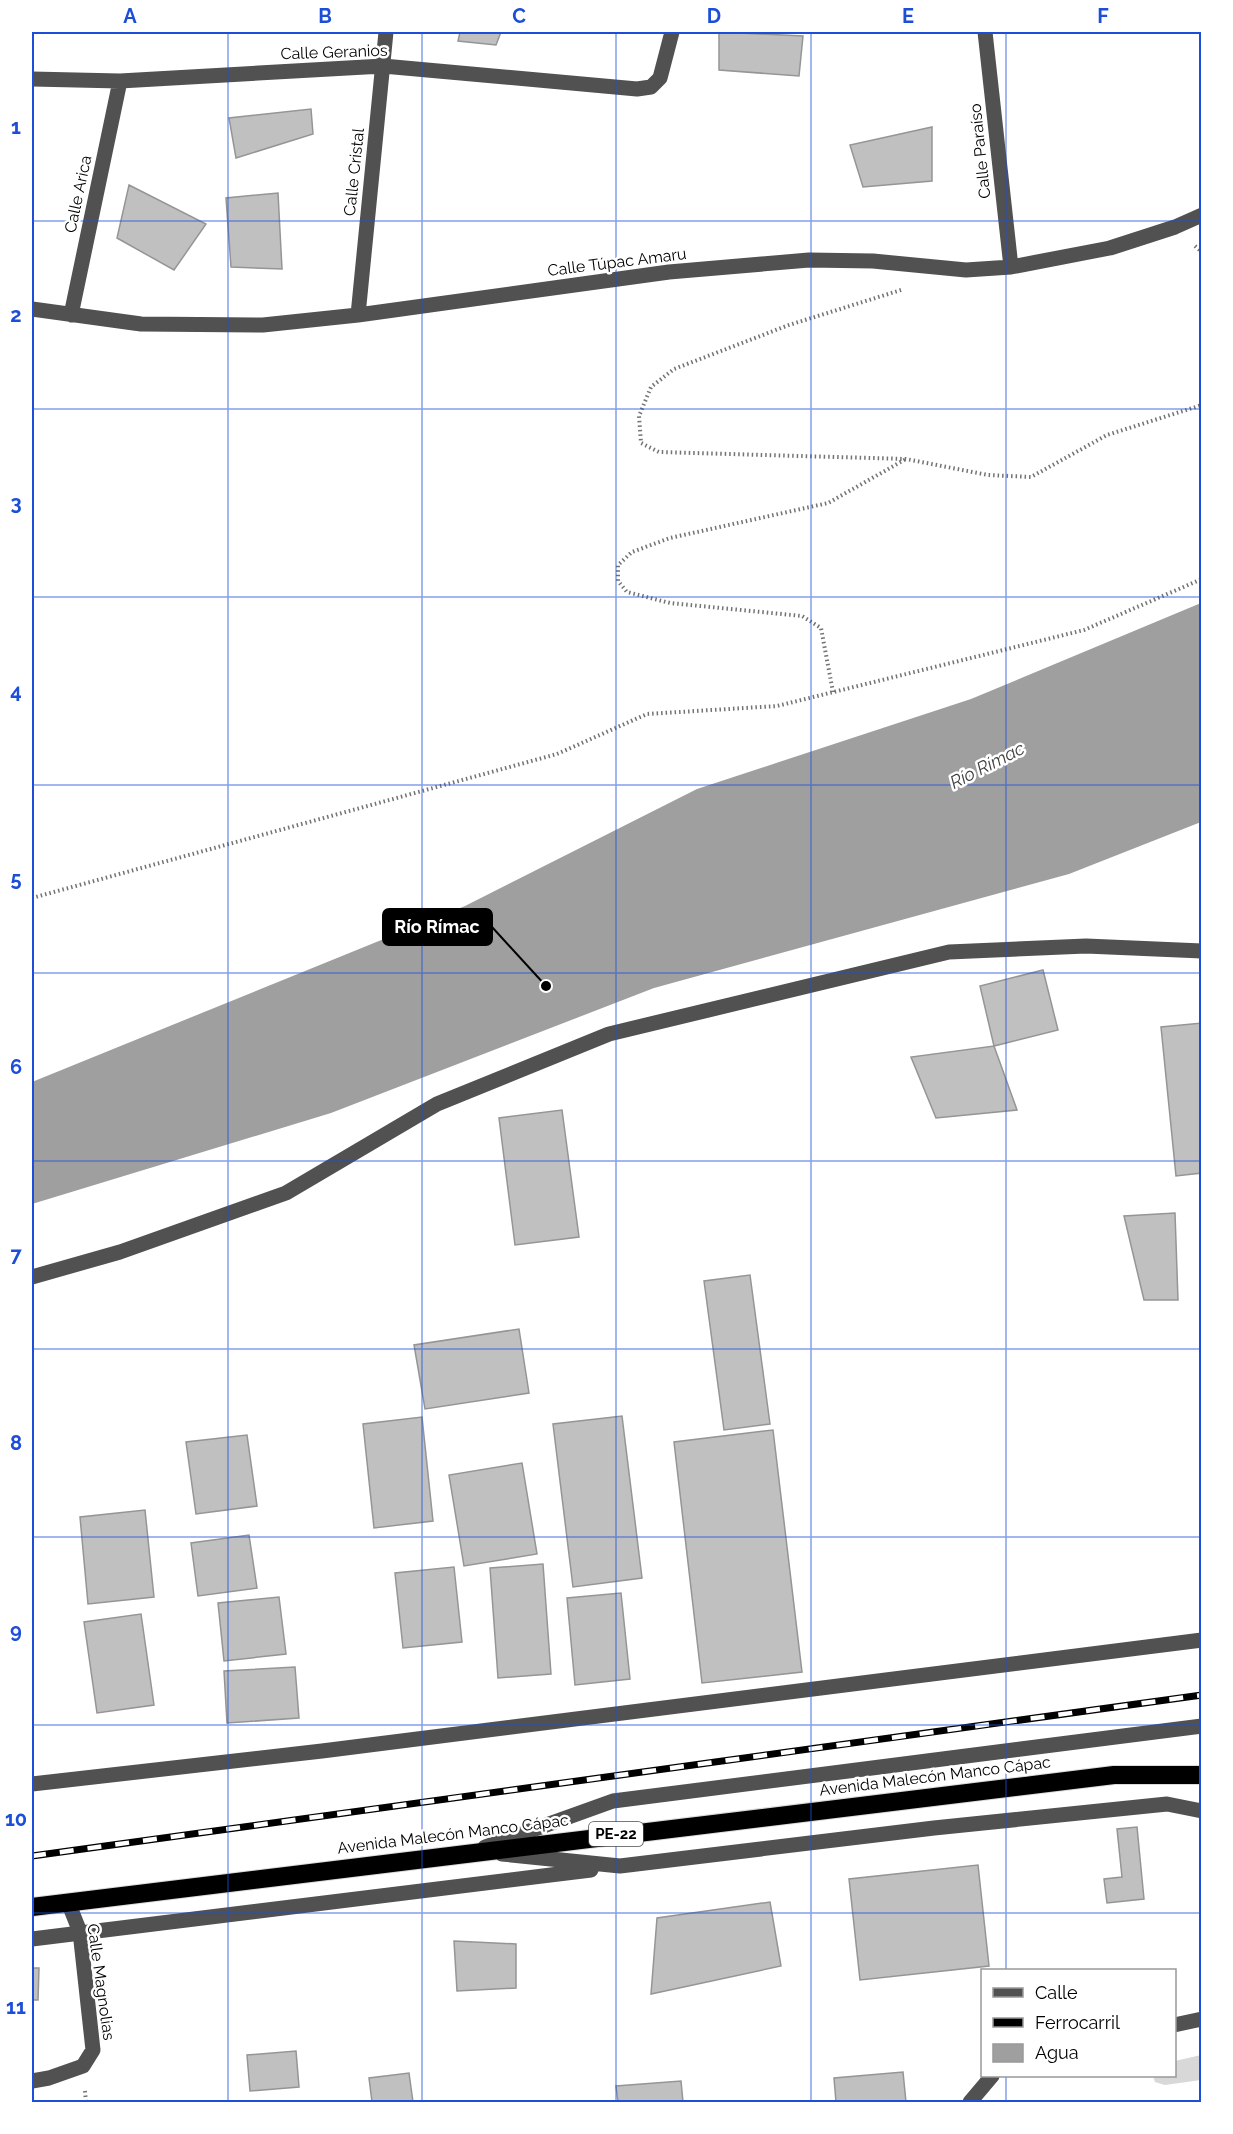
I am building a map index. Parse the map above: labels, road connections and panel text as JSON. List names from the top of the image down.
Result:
{
  "streets": {
    "highway": ["Avenida Malecón Manco Cápac", "PE-22"],
    "street": [
      "Calle Geranios",
      "Calle Paraíso",
      "Calle Cristal",
      "Calle Arica",
      "Calle Túpac Amaru",
      "Calle Magnolias"
    ]
  },
  "crossings": [
    ["Calle Geranios", "Calle Cristal"],
    ["Calle Geranios", "Calle Arica"],
    ["Calle Paraíso", "Calle Túpac Amaru"],
    ["Calle Cristal", "Calle Túpac Amaru"],
    ["Calle Arica", "Calle Túpac Amaru"],
    ["Avenida Malecón Manco Cápac", "Calle Magnolias"]
  ],
  "water": ["Río Rímac"],
  "places": ["Río Rímac"],
  "legend": ["Calle", "Ferrocarril", "Agua"],
  "grid": {
    "columns": [
      "A",
      "B",
      "C",
      "D",
      "E",
      "F"
    ],
    "rows": [
      "1",
      "2",
      "3",
      "4",
      "5",
      "6",
      "7",
      "8",
      "9",
      "10",
      "11"
    ]
  }
}
